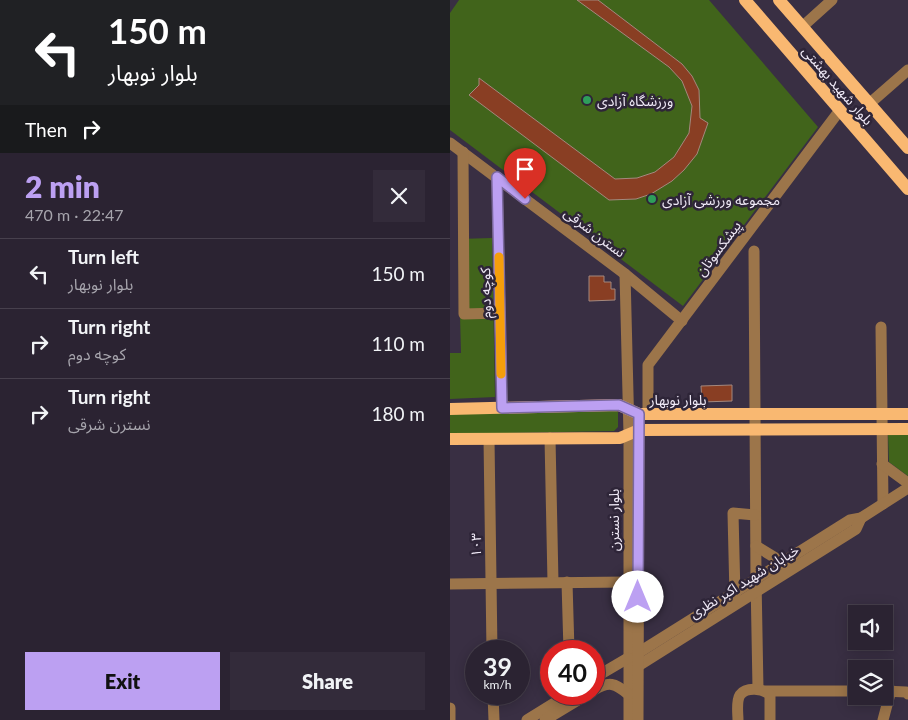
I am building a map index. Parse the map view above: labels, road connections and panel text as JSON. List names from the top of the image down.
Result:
{
  "streets": {
    "main road": ["بلوار شهید بهشتی", "بلوار نوبهار"],
    "street": [
      "نسترن شرقی",
      "پیشکسوتان",
      "کوچه دوم",
      "بلوار نسترن",
      "۱۰۳",
      "خیابان شهید اکبر نظری"
    ]
  },
  "crossings": [
    ["بلوار شهید بهشتی", "پیشکسوتان"],
    ["نسترن شرقی", "پیشکسوتان"],
    ["نسترن شرقی", "کوچه دوم"],
    ["نسترن شرقی", "بلوار نوبهار"],
    ["نسترن شرقی", "بلوار نسترن"],
    ["کوچه دوم", "بلوار نوبهار"],
    ["بلوار نوبهار", "بلوار نسترن"],
    ["بلوار نسترن", "خیابان شهید اکبر نظری"]
  ],
  "places": ["ورزشگاه آزادی", "مجموعه ورزشی آزادی"],
  "page": {
    "turn": ["150 m", "بلوار نوبهار"],
    "then": "Then",
    "heading": ["2 min", "470 m · 22:47"],
    "list": [
      {
        "name": "Turn left",
        "note": "بلوار نوبهار",
        "value": "150 m"
      },
      {
        "name": "Turn right",
        "note": "کوچه دوم",
        "value": "110 m"
      },
      {
        "name": "Turn right",
        "note": "نسترن شرقی",
        "value": "180 m"
      }
    ],
    "speed": "39 km/h",
    "limit": "40",
    "buttons": ["Exit", "Share"]
  }
}
